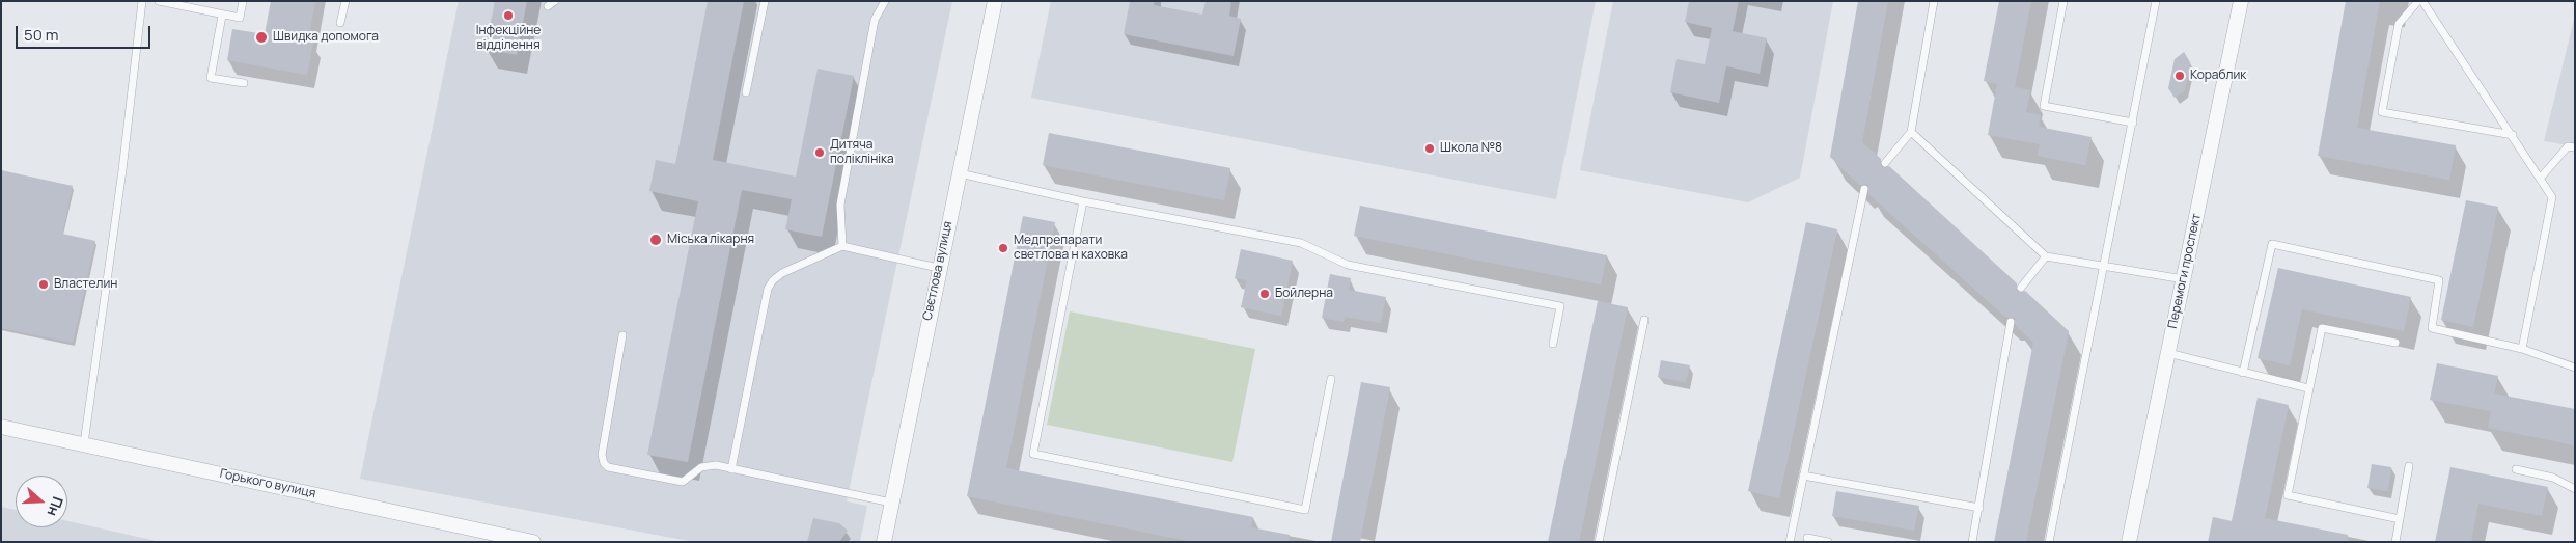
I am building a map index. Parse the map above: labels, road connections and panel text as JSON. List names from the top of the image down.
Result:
{
  "streets": {
    "street": ["Свєтлова вулиця", "Перемоги проспект", "Горького вулиця"]
  },
  "places": [
    "Інфекційне відділення",
    "Швидка допомога",
    "Кораблик",
    "Школа №8",
    "Дитяча поліклініка",
    "Міська лікарня",
    "Медпрепарати светлова н каховка",
    "Властелин",
    "Бойлерна"
  ],
  "scale_bar": "50 m",
  "north": "right"
}
